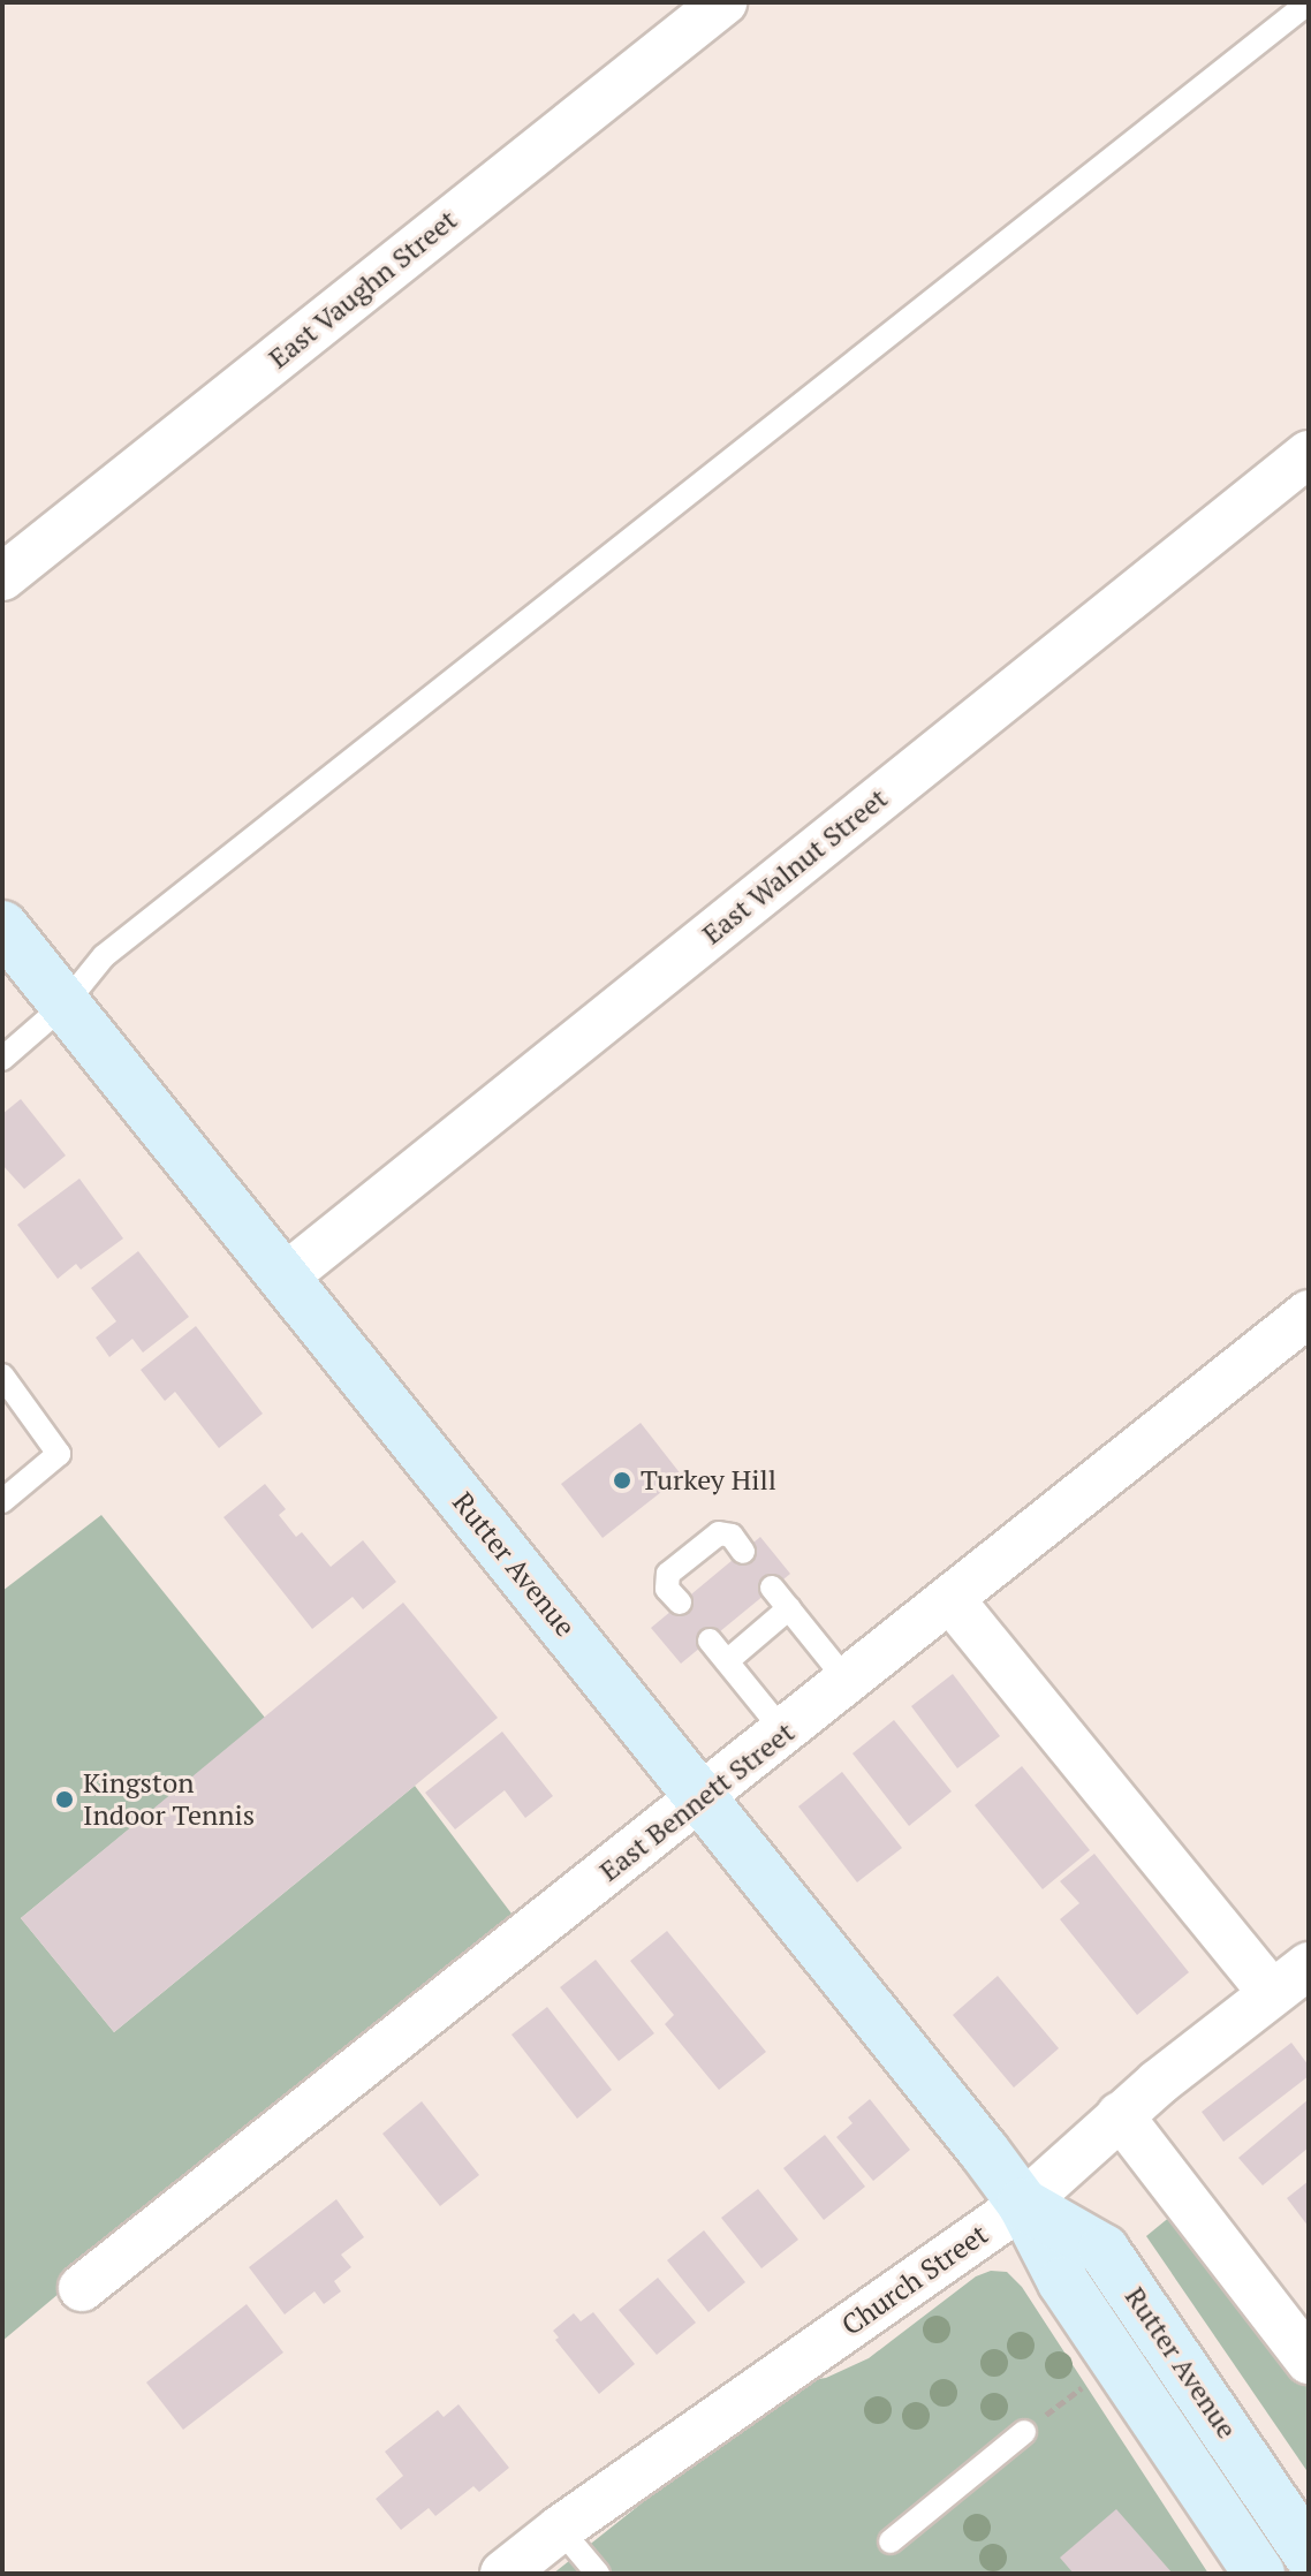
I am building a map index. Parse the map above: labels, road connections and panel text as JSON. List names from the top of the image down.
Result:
{
  "streets": {
    "main road": ["Rutter Avenue"],
    "street": [
      "East Vaughn Street",
      "East Walnut Street",
      "East Bennett Street",
      "Church Street"
    ]
  },
  "crossings": [
    ["East Walnut Street", "Rutter Avenue"],
    ["Rutter Avenue", "East Bennett Street"],
    ["Rutter Avenue", "Church Street"]
  ],
  "places": ["Turkey Hill", "Kingston Indoor Tennis"]
}
